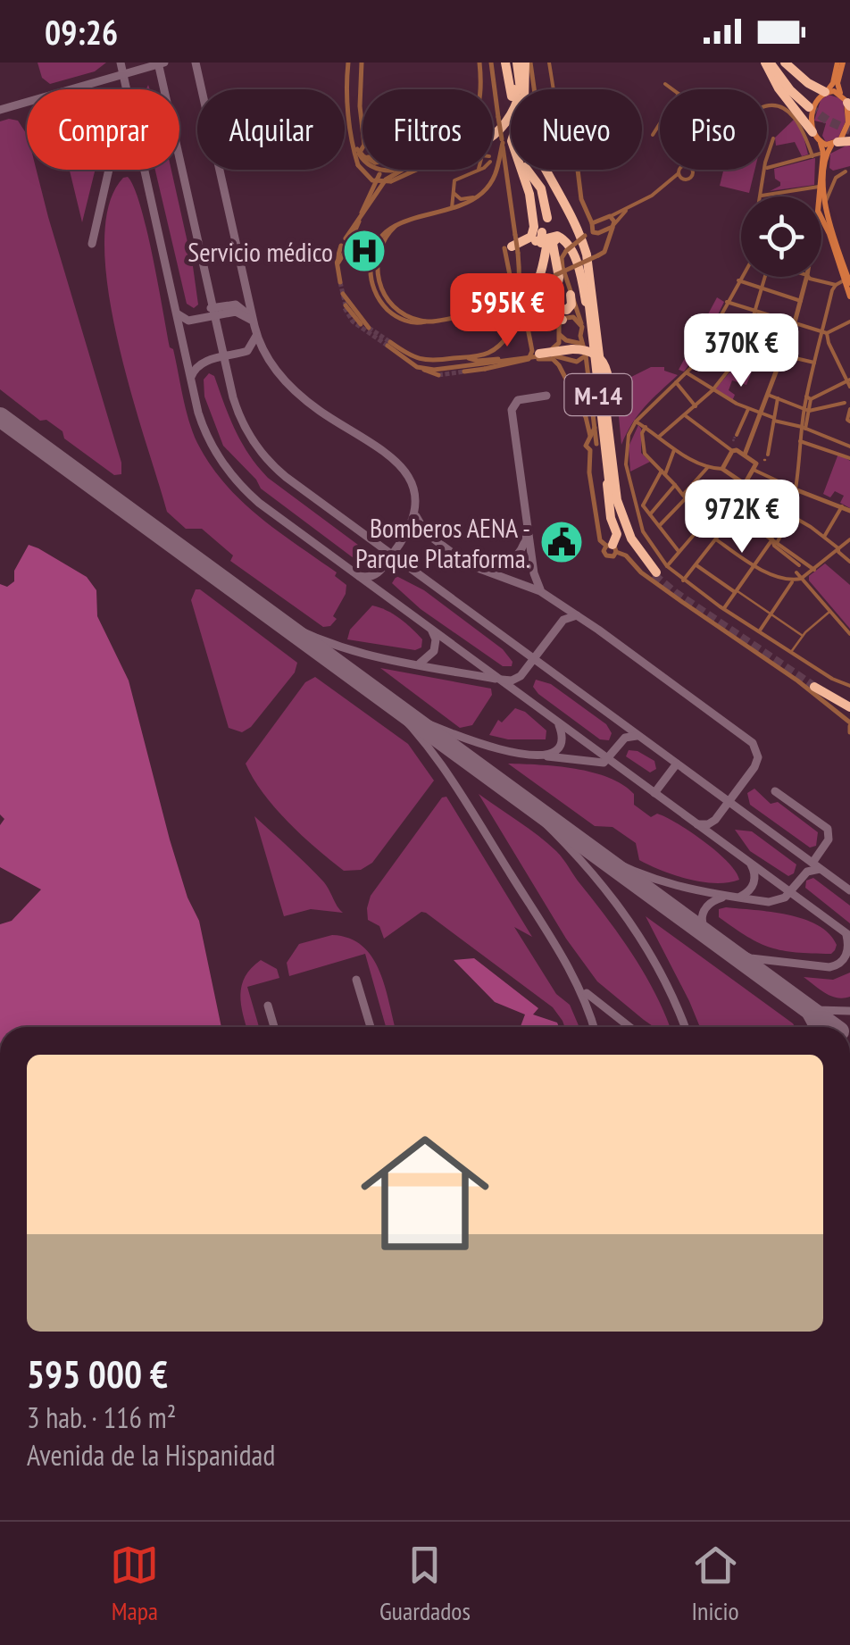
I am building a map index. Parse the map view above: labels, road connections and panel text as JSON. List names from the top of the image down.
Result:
{
  "streets": {
    "highway": ["M-14"]
  },
  "places": {
    "hospital": ["Servicio médico"],
    "public building": ["Bomberos AENA - Parque Plataforma."]
  },
  "page": {
    "status": "09:26",
    "chip": [
      "Comprar",
      "Alquilar",
      "Filtros",
      "Nuevo",
      "Piso"
    ],
    "price": ["595K €", "370K €", "972K €"],
    "list": [
      {
        "name": "595 000 €",
        "note": "3 hab. · 116 m² · Avenida de la Hispanidad"
      }
    ],
    "tabs": ["Mapa", "Guardados", "Inicio"]
  }
}
